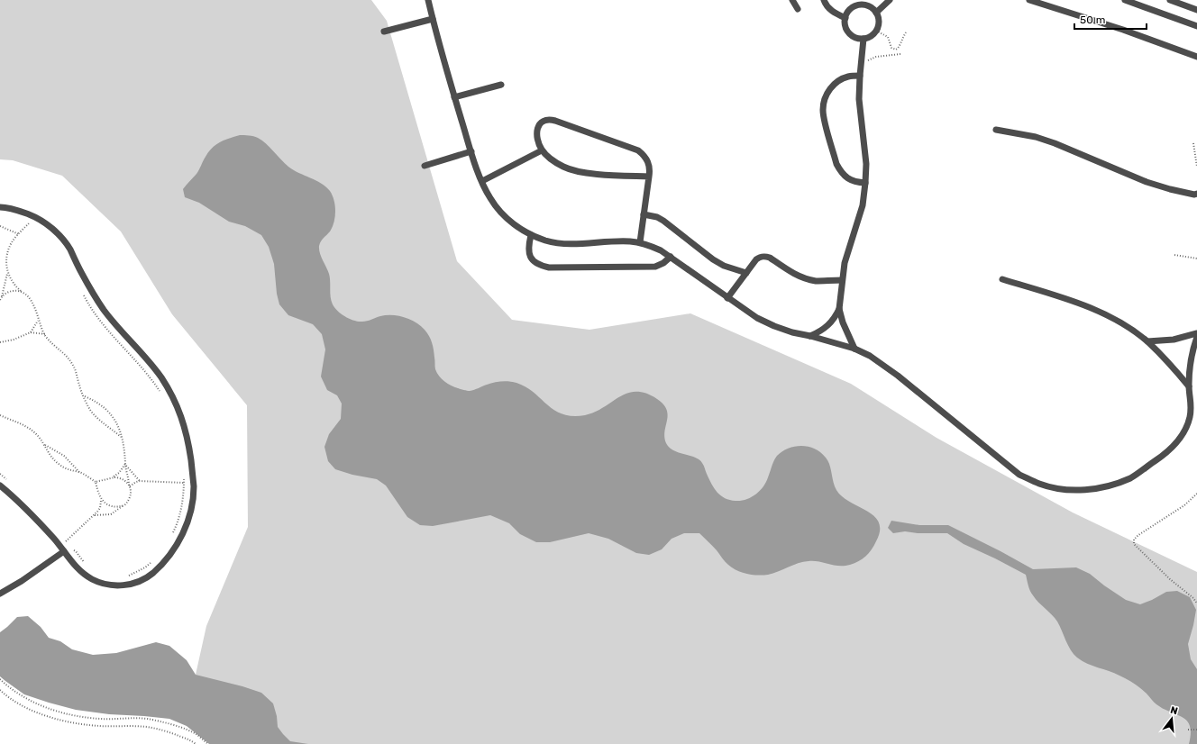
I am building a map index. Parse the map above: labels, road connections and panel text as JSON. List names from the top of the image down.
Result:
{
  "scale_bar": "50 m",
  "north": "top"
}
